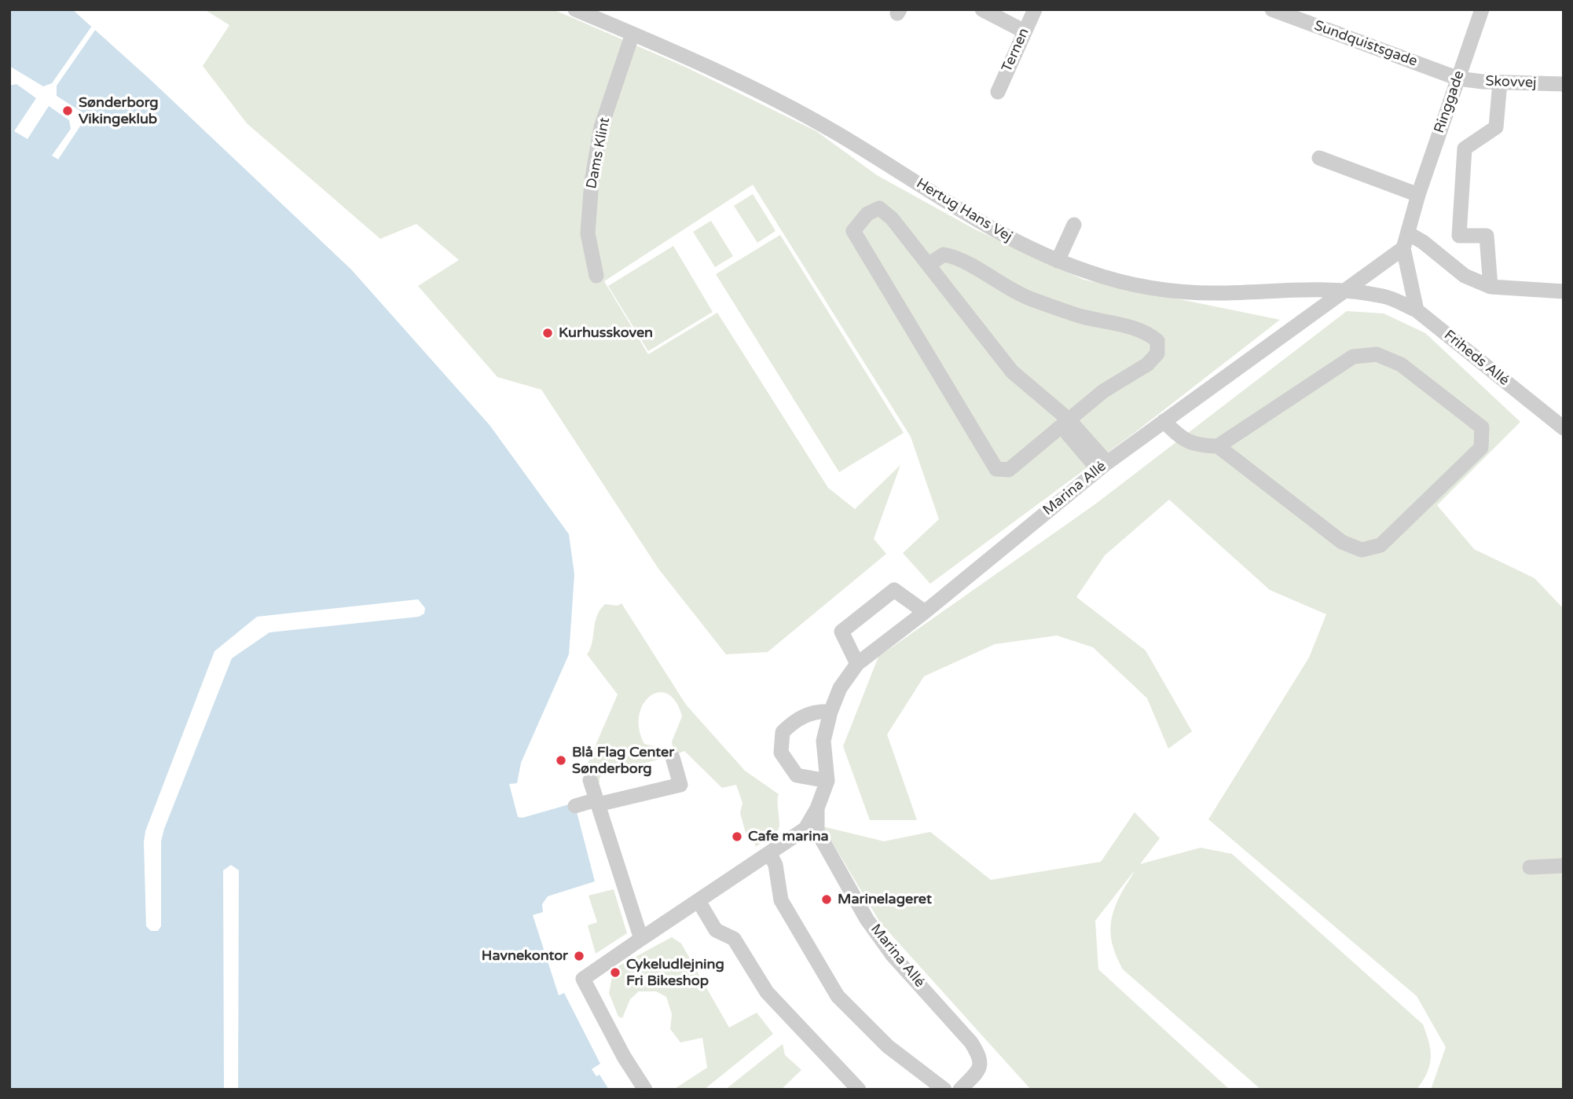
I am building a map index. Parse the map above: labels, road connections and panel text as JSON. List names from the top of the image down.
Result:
{
  "streets": {
    "street": [
      "Sundquistsgade",
      "Ternen",
      "Skovvej",
      "Ringgade",
      "Dams Klint",
      "Hertug Hans Vej",
      "Friheds Allé",
      "Marina Allé"
    ]
  },
  "crossings": [
    ["Sundquistsgade", "Skovvej"],
    ["Sundquistsgade", "Ringgade"],
    ["Skovvej", "Ringgade"],
    ["Ringgade", "Friheds Allé"],
    ["Dams Klint", "Hertug Hans Vej"],
    ["Hertug Hans Vej", "Friheds Allé"],
    ["Hertug Hans Vej", "Marina Allé"]
  ],
  "places": [
    "Sønderborg Vikingeklub",
    "Kurhusskoven",
    "Blå Flag Center Sønderborg",
    "Cafe marina",
    "Marinelageret",
    "Havnekontor",
    "Cykeludlejning Fri Bikeshop"
  ]
}
